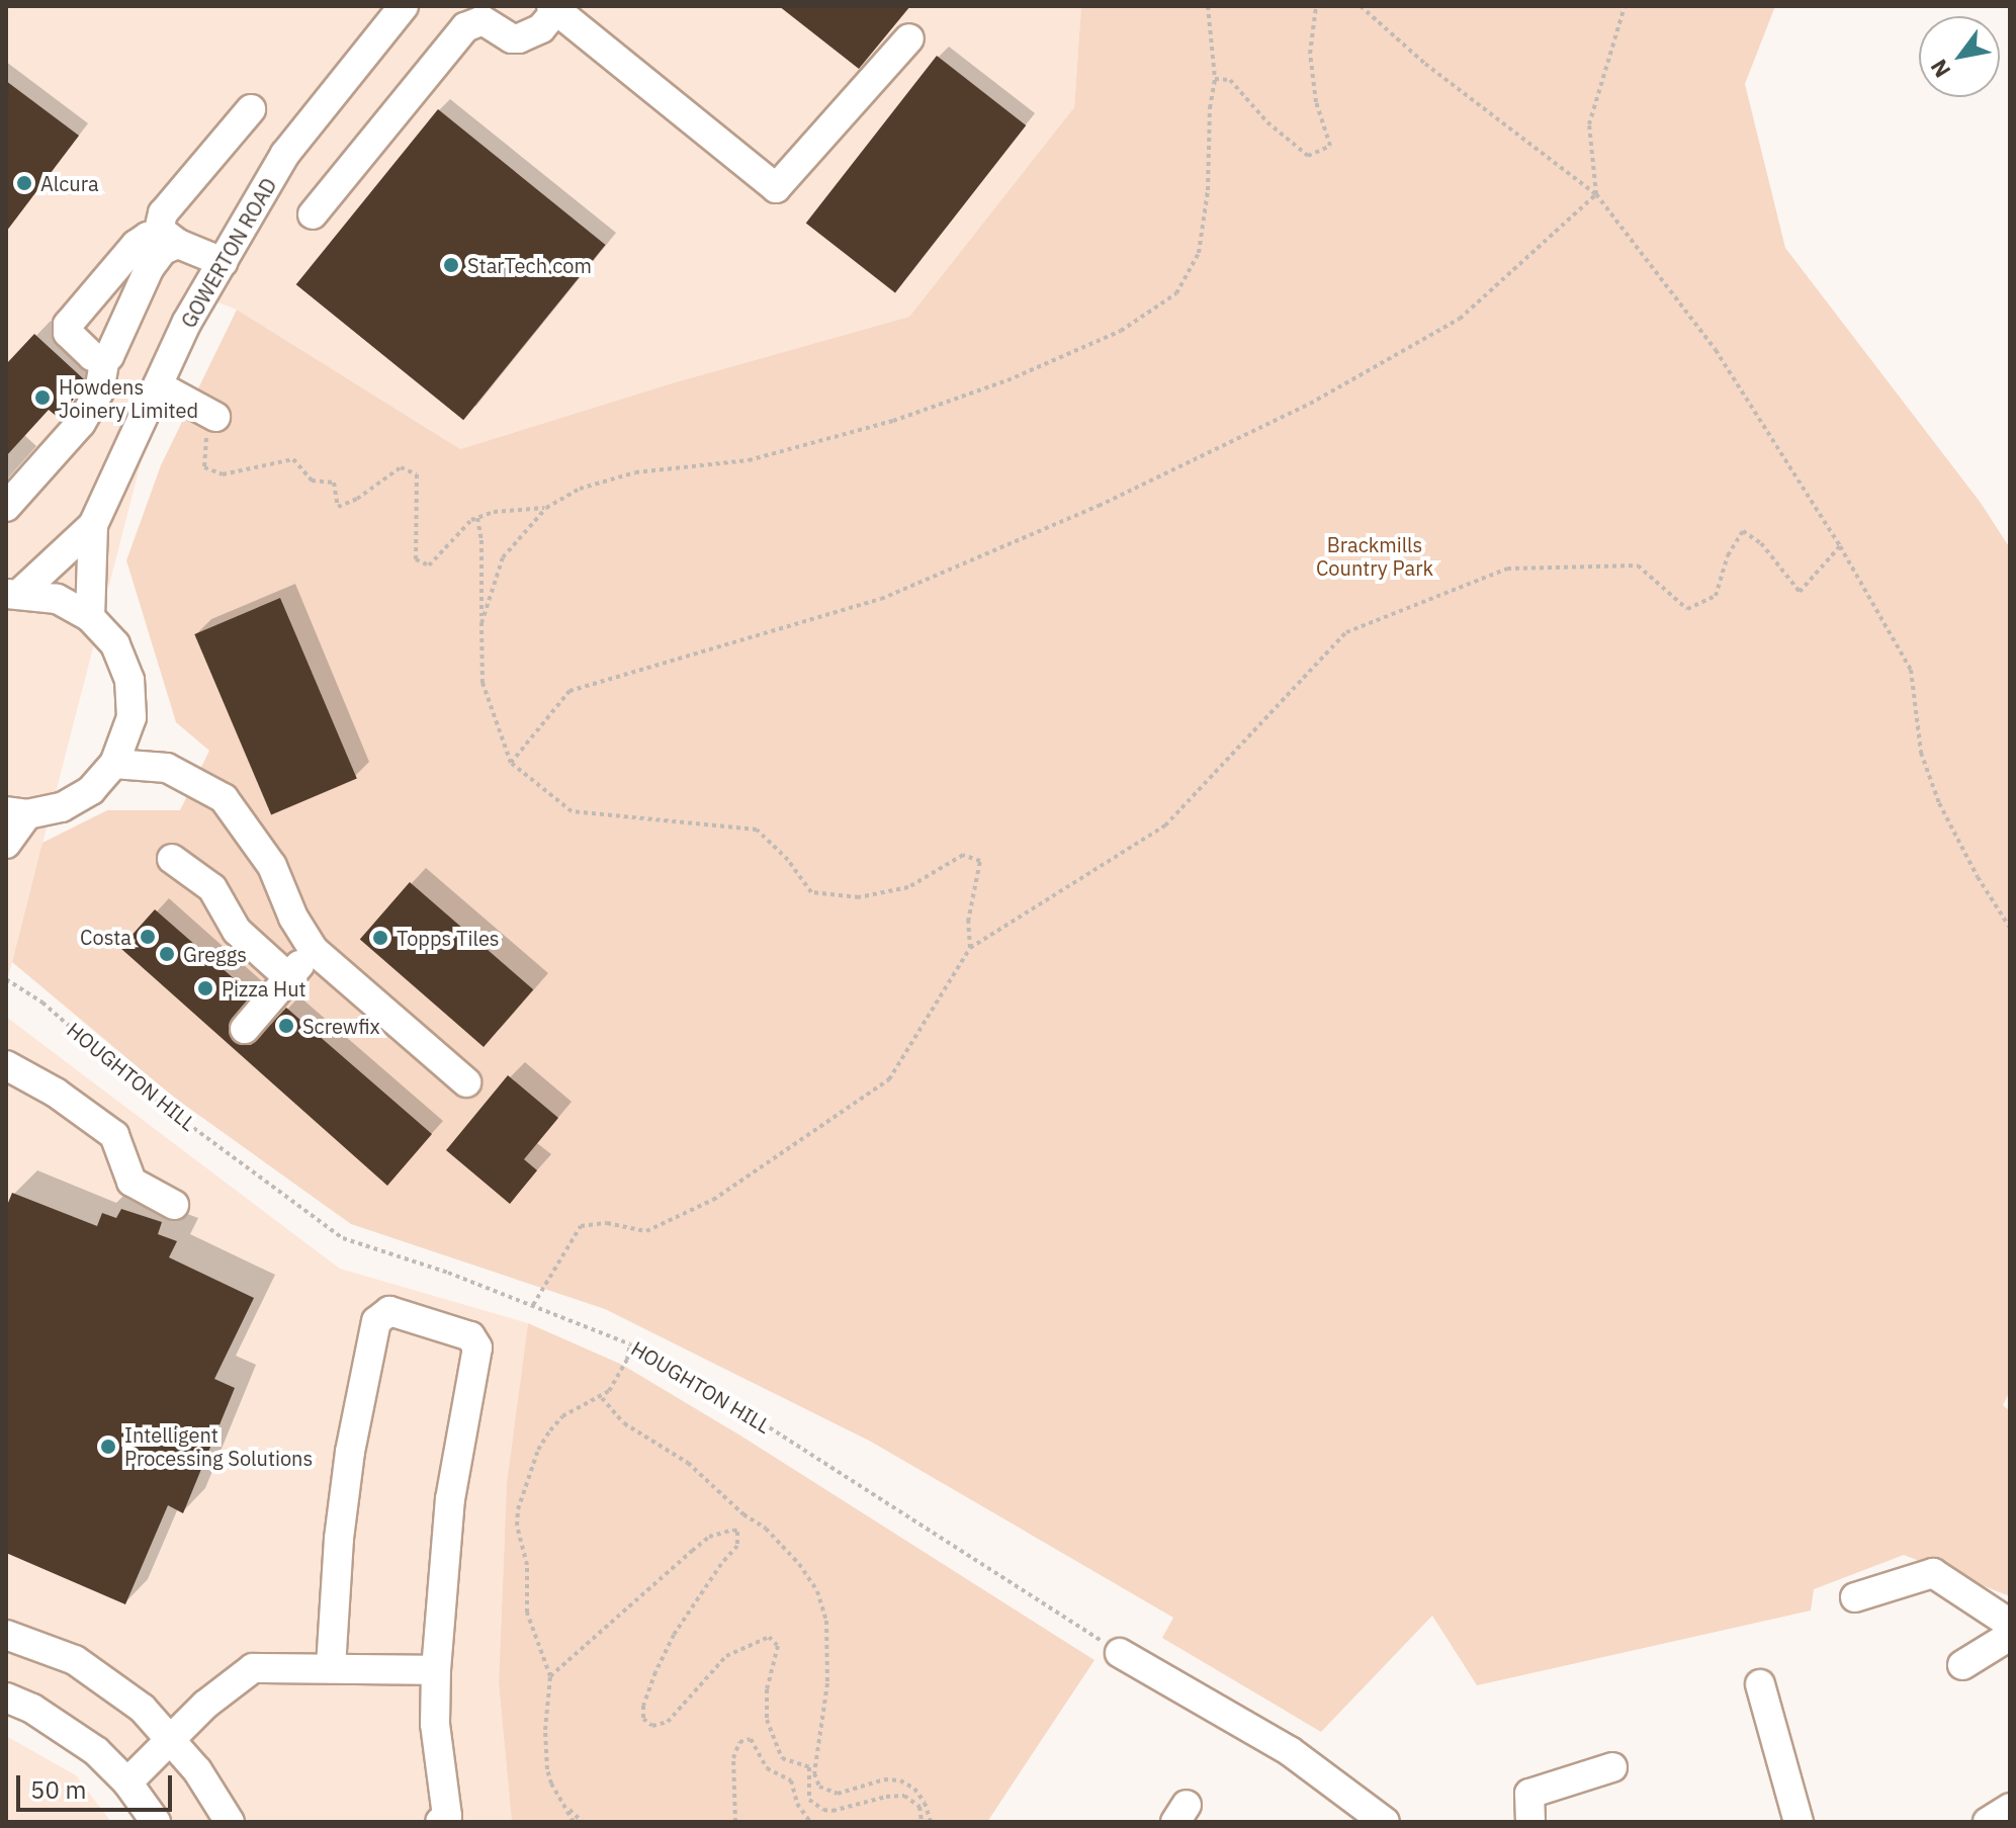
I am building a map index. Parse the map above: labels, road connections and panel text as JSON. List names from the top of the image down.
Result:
{
  "streets": {
    "street": ["GOWERTON ROAD"],
    "path": ["HOUGHTON HILL"]
  },
  "parks": ["Brackmills Country Park"],
  "places": [
    "Alcura",
    "StarTech.com",
    "Howdens Joinery Limited",
    "Costa",
    "Topps Tiles",
    "Greggs",
    "Pizza Hut",
    "Screwfix",
    "Intelligent Processing Solutions"
  ],
  "scale_bar": "50 m",
  "north": "bottom left"
}
